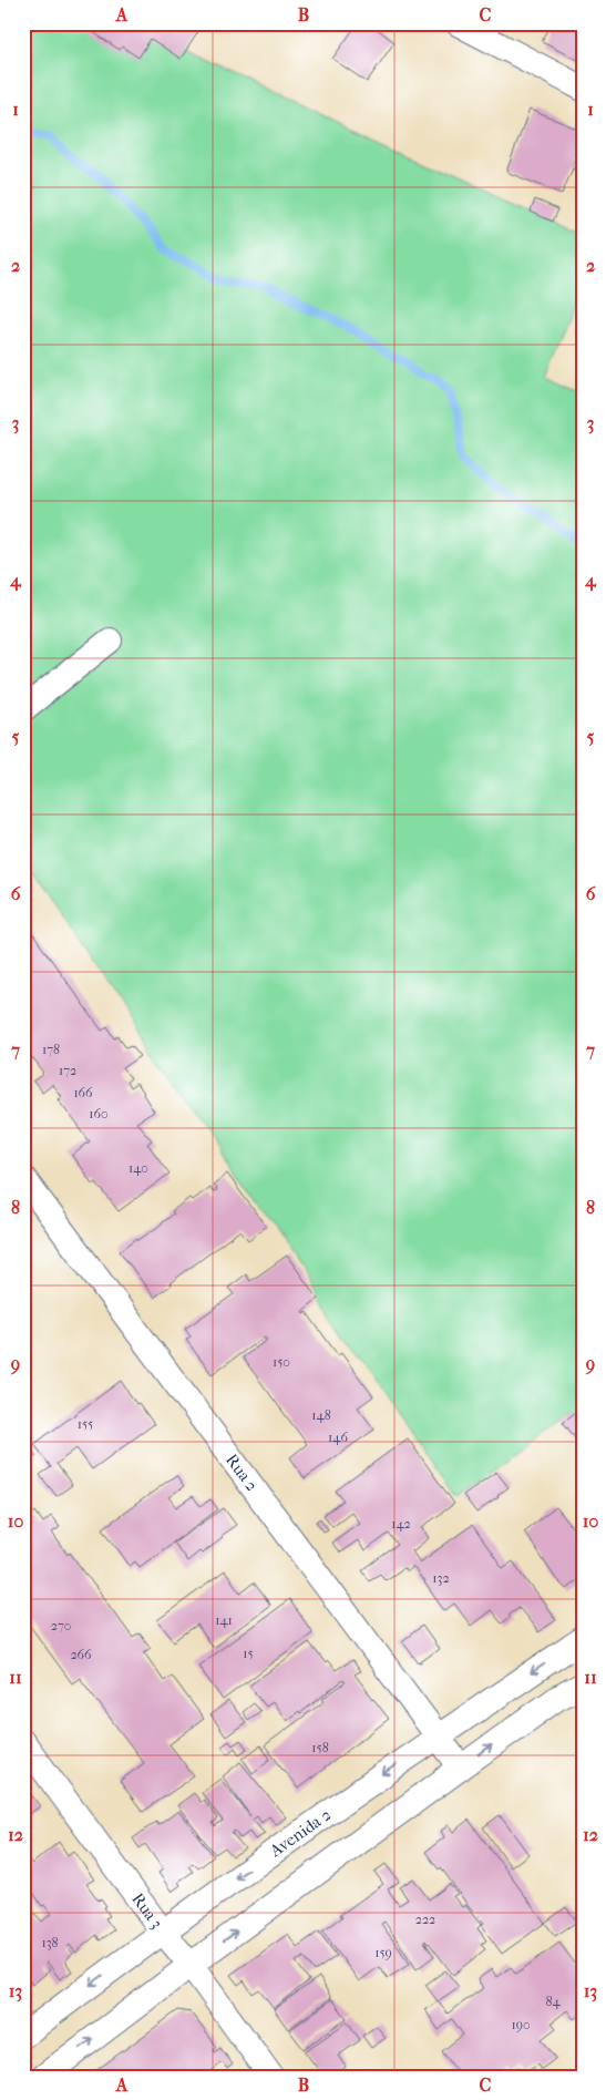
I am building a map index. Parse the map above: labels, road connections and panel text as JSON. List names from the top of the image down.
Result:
{
  "streets": {
    "street": ["Rua 2", "Avenida 2", "Rua 3"]
  },
  "crossings": [
    ["Rua 2", "Avenida 2"],
    ["Avenida 2", "Rua 3"]
  ],
  "house_numbers": [
    "178",
    "172",
    "166",
    "160",
    "140",
    "150",
    "148",
    "155",
    "146",
    "142",
    "132",
    "141",
    "270",
    "15",
    "266",
    "158",
    "222",
    "138",
    "159",
    "84",
    "190"
  ],
  "grid": {
    "columns": ["A", "B", "C"],
    "rows": [
      "1",
      "2",
      "3",
      "4",
      "5",
      "6",
      "7",
      "8",
      "9",
      "10",
      "11",
      "12",
      "13"
    ]
  }
}
